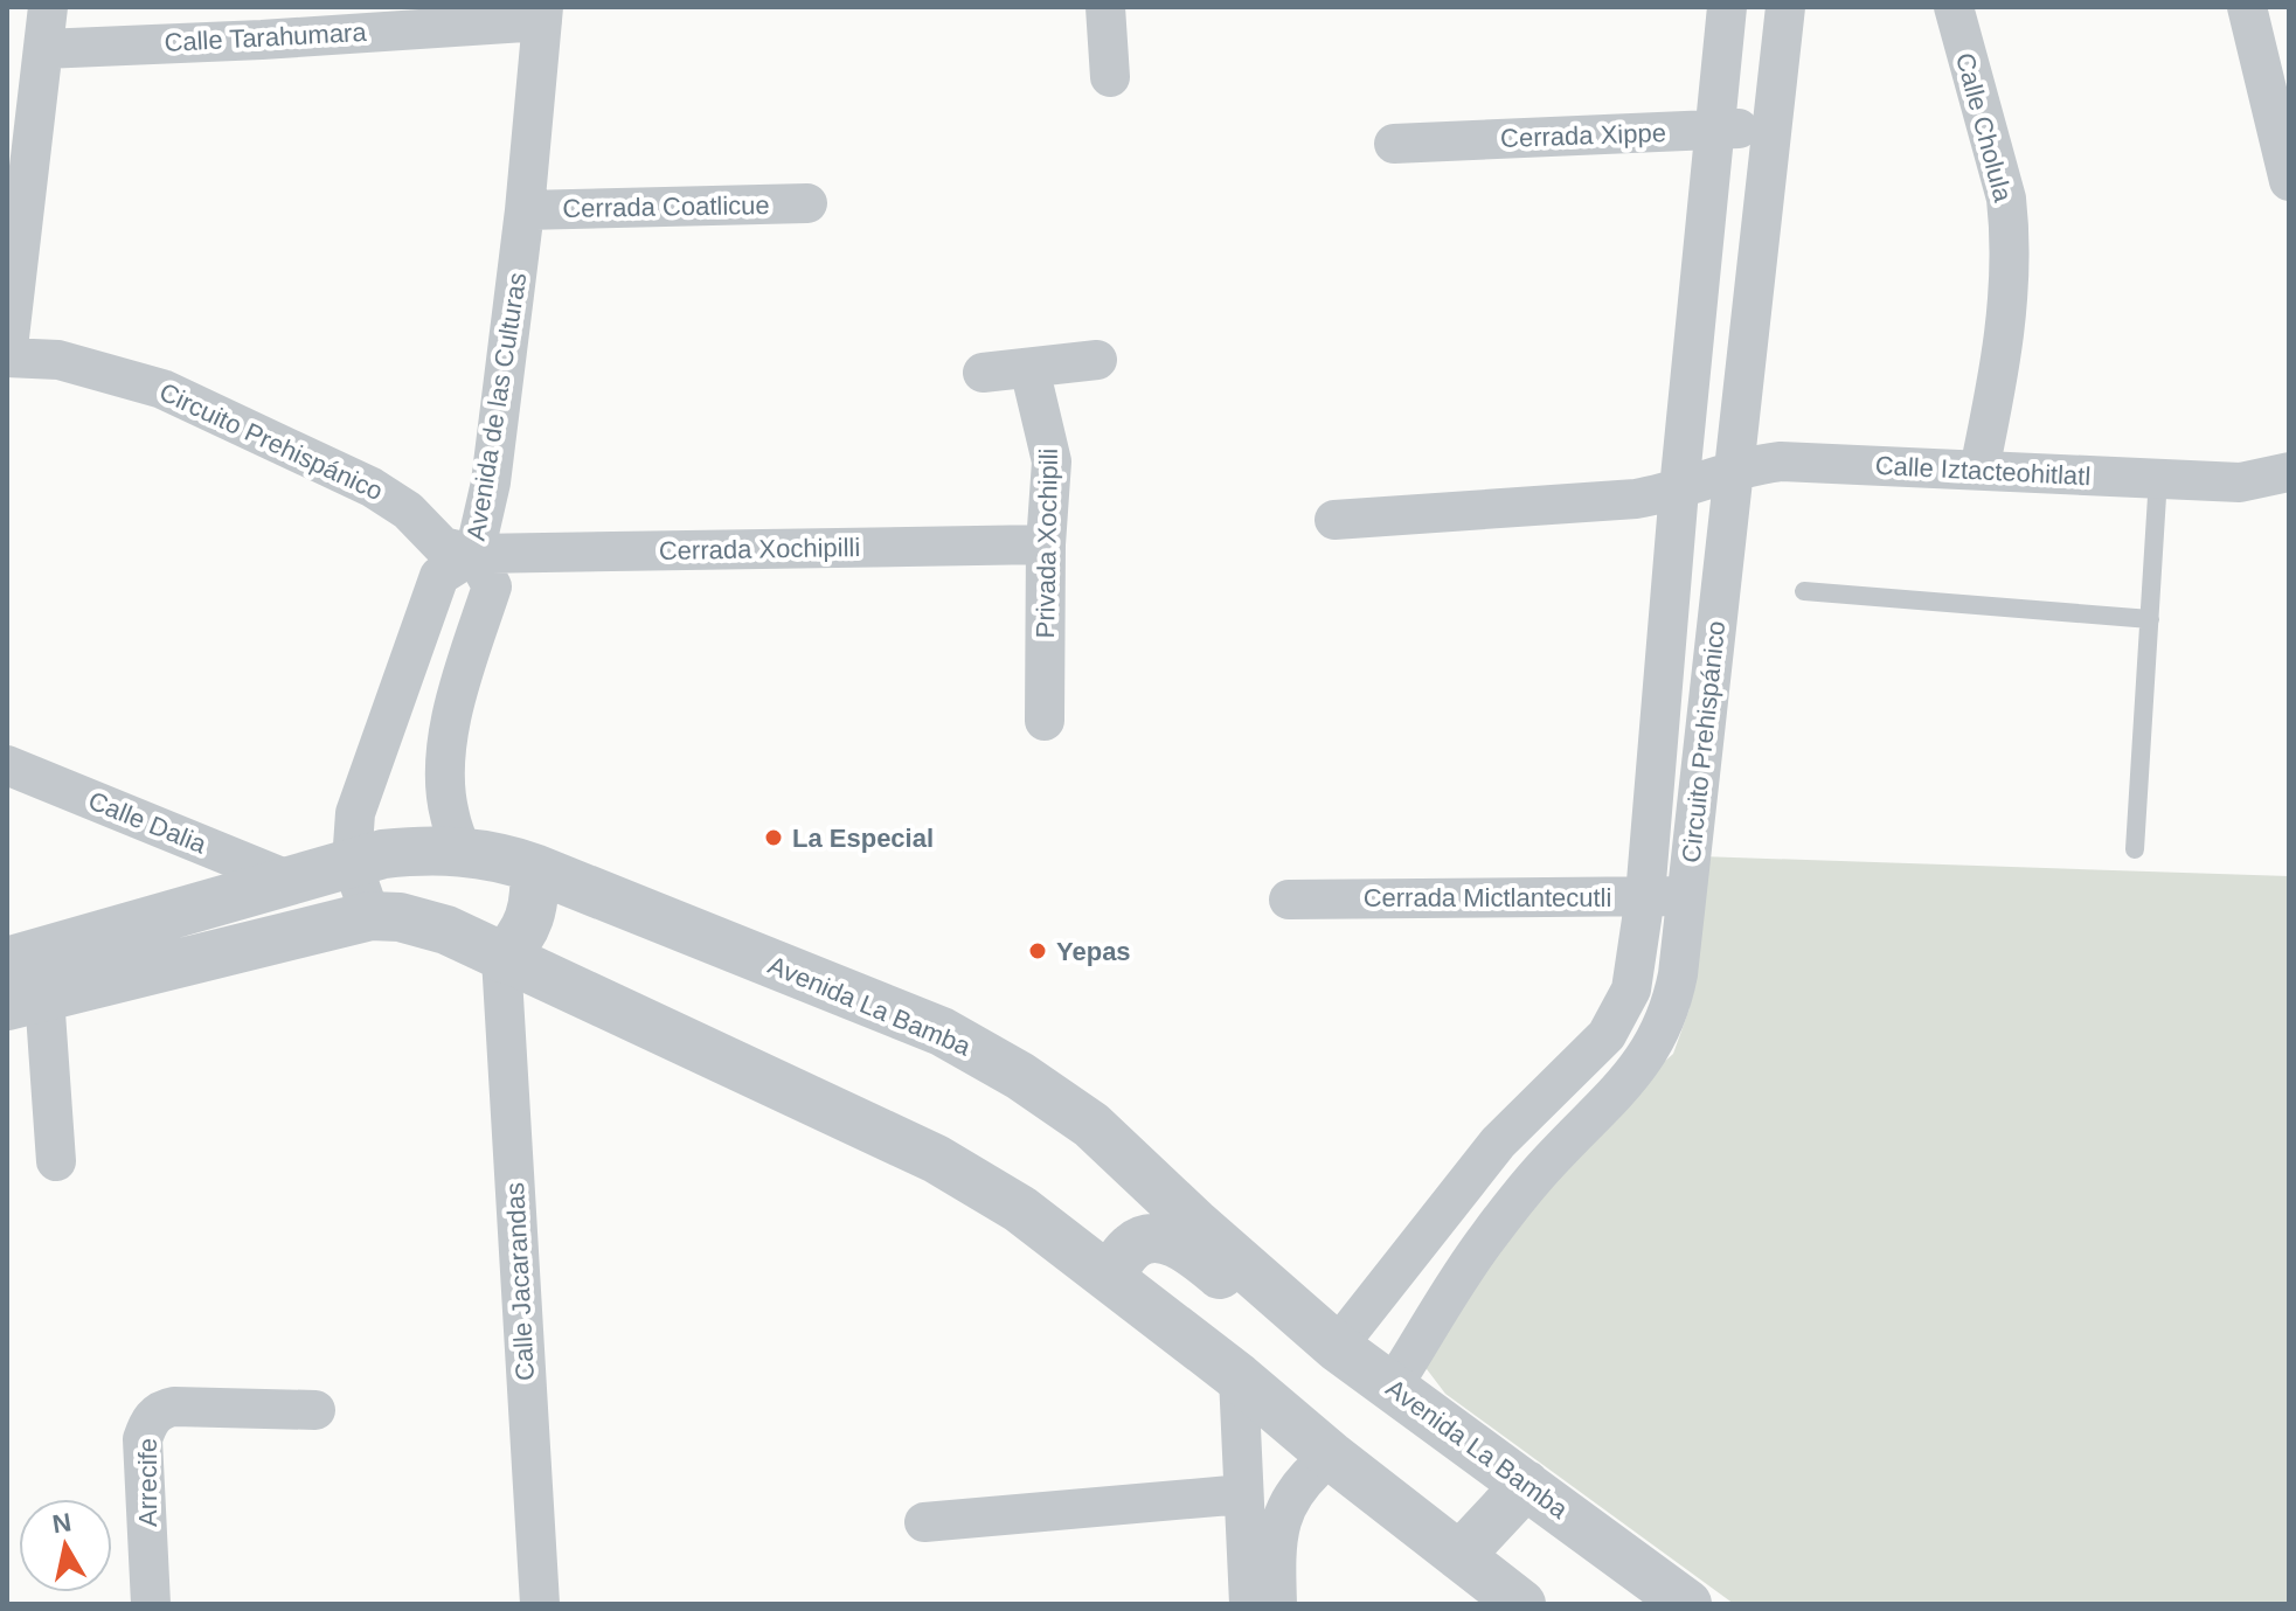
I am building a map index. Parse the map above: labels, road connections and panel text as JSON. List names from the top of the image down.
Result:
{
  "streets": {
    "street": [
      "Calle Tarahumara",
      "Calle Cholula",
      "Cerrada Xippe",
      "Cerrada Coatlicue",
      "Avenida de las Culturas",
      "Circuito Prehispánico",
      "Calle Iztacteohitlatl",
      "Privada Xochipili",
      "Cerrada Xochipilli",
      "Calle Dalia",
      "Cerrada Mictlantecutli",
      "Avenida La Bamba",
      "Calle Jacarandas",
      "Arrecife"
    ]
  },
  "crossings": [
    ["Calle Tarahumara", "Avenida de las Culturas"],
    ["Calle Tarahumara", "Circuito Prehispánico"],
    ["Calle Cholula", "Calle Iztacteohitlatl"],
    ["Cerrada Xippe", "Circuito Prehispánico"],
    ["Cerrada Coatlicue", "Avenida de las Culturas"],
    ["Avenida de las Culturas", "Circuito Prehispánico"],
    ["Avenida de las Culturas", "Cerrada Xochipilli"],
    ["Avenida de las Culturas", "Avenida La Bamba"],
    ["Avenida de las Culturas", "Calle Jacarandas"],
    ["Circuito Prehispánico", "Calle Iztacteohitlatl"],
    ["Circuito Prehispánico", "Cerrada Xochipilli"],
    ["Circuito Prehispánico", "Cerrada Mictlantecutli"],
    ["Circuito Prehispánico", "Avenida La Bamba"],
    ["Privada Xochipili", "Cerrada Xochipilli"],
    ["Calle Dalia", "Avenida La Bamba"],
    ["Avenida La Bamba", "Calle Jacarandas"]
  ],
  "places": ["La Especial", "Yepas"],
  "north": "top"
}
